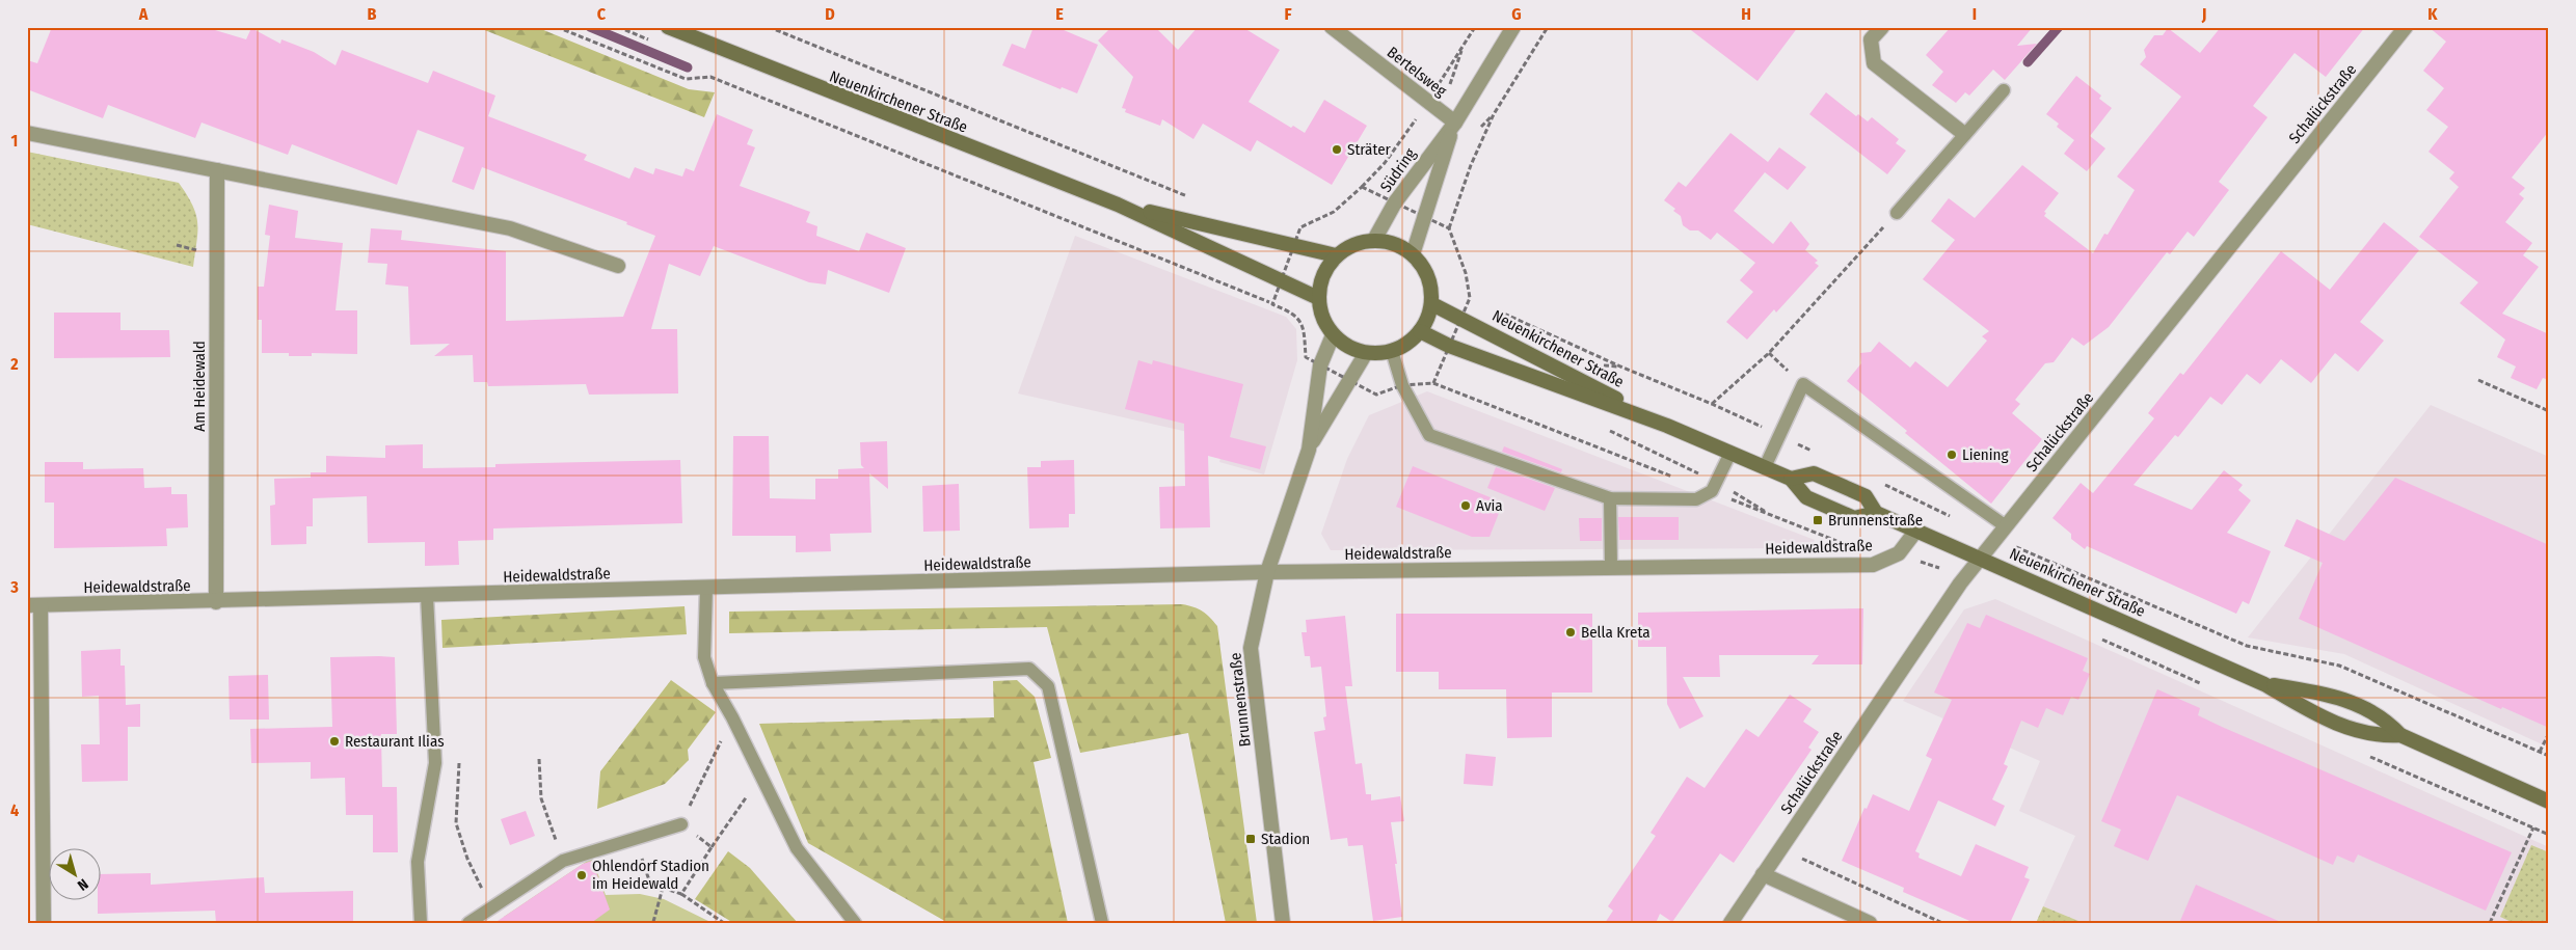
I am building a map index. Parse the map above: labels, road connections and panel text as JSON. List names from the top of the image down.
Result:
{
  "streets": {
    "main road": ["Neuenkirchener Straße"],
    "street": [
      "Bertelsweg",
      "Schalückstraße",
      "Südring",
      "Am Heidewald",
      "Heidewaldstraße",
      "Brunnenstraße"
    ]
  },
  "crossings": [
    ["Bertelsweg", "Südring"],
    ["Neuenkirchener Straße", "Schalückstraße"],
    ["Neuenkirchener Straße", "Südring"],
    ["Neuenkirchener Straße", "Heidewaldstraße"],
    ["Neuenkirchener Straße", "Brunnenstraße"],
    ["Südring", "Brunnenstraße"],
    ["Am Heidewald", "Heidewaldstraße"],
    ["Heidewaldstraße", "Brunnenstraße"]
  ],
  "places": {
    "other": [
      "Sträter",
      "Liening",
      "Avia",
      "Bella Kreta",
      "Restaurant Ilias",
      "Ohlendorf Stadion im Heidewald"
    ],
    "transit": ["Brunnenstraße", "Stadion"]
  },
  "north": "bottom right",
  "grid": {
    "columns": [
      "A",
      "B",
      "C",
      "D",
      "E",
      "F",
      "G",
      "H",
      "I",
      "J",
      "K"
    ],
    "rows": [
      "1",
      "2",
      "3",
      "4"
    ]
  }
}
